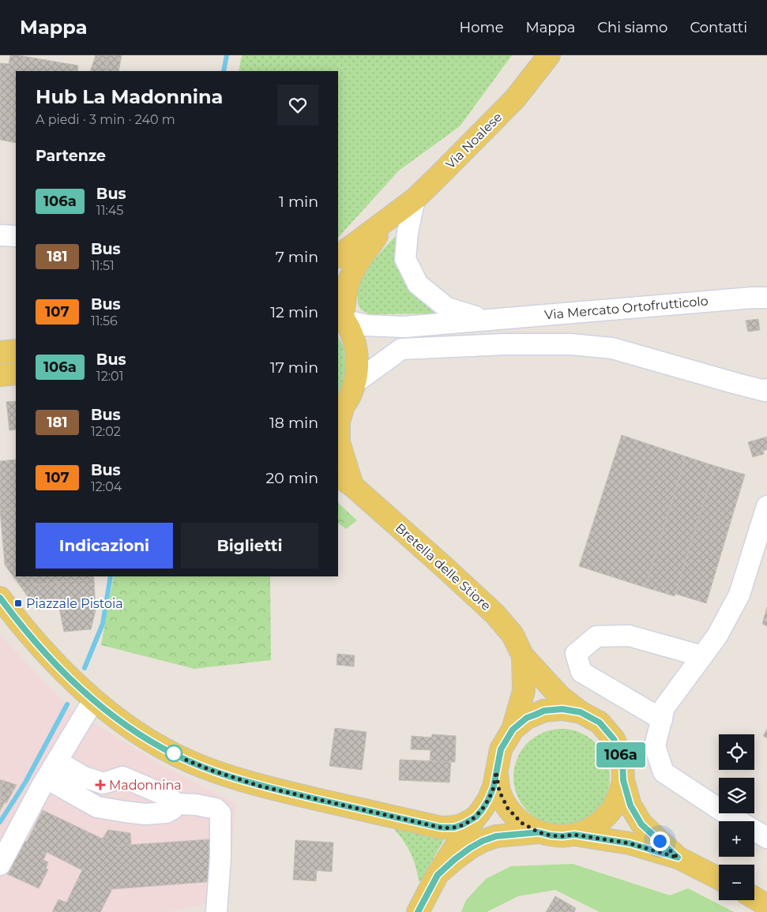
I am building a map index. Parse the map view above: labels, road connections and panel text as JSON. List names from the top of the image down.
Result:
{
  "streets": {
    "main road": ["Via Noalese", "Bretella delle Stiore"],
    "street": ["Via Mercato Ortofrutticolo"]
  },
  "crossings": [
    ["Via Noalese", "Via Mercato Ortofrutticolo"]
  ],
  "places": {
    "transit": ["Piazzale Pistoia"],
    "health": ["Madonnina"]
  },
  "lines": ["bus line 106a"],
  "page": {
    "header": "Mappa",
    "nav": [
      "Home",
      "Mappa",
      "Chi siamo",
      "Contatti"
    ],
    "on_map": "106a",
    "heading": [
      ["Hub La Madonnina", "A piedi · 3 min · 240 m"],
      "Partenze"
    ],
    "list": [
      {
        "mark": "106a",
        "name": "Bus",
        "note": "11:45",
        "value": "1 min"
      },
      {
        "mark": "181",
        "name": "Bus",
        "note": "11:51",
        "value": "7 min"
      },
      {
        "mark": "107",
        "name": "Bus",
        "note": "11:56",
        "value": "12 min"
      },
      {
        "mark": "106a",
        "name": "Bus",
        "note": "12:01",
        "value": "17 min"
      },
      {
        "mark": "181",
        "name": "Bus",
        "note": "12:02",
        "value": "18 min"
      },
      {
        "mark": "107",
        "name": "Bus",
        "note": "12:04",
        "value": "20 min"
      }
    ],
    "buttons": ["Indicazioni", "Biglietti"],
    "map_buttons": ["+", "−"]
  }
}
